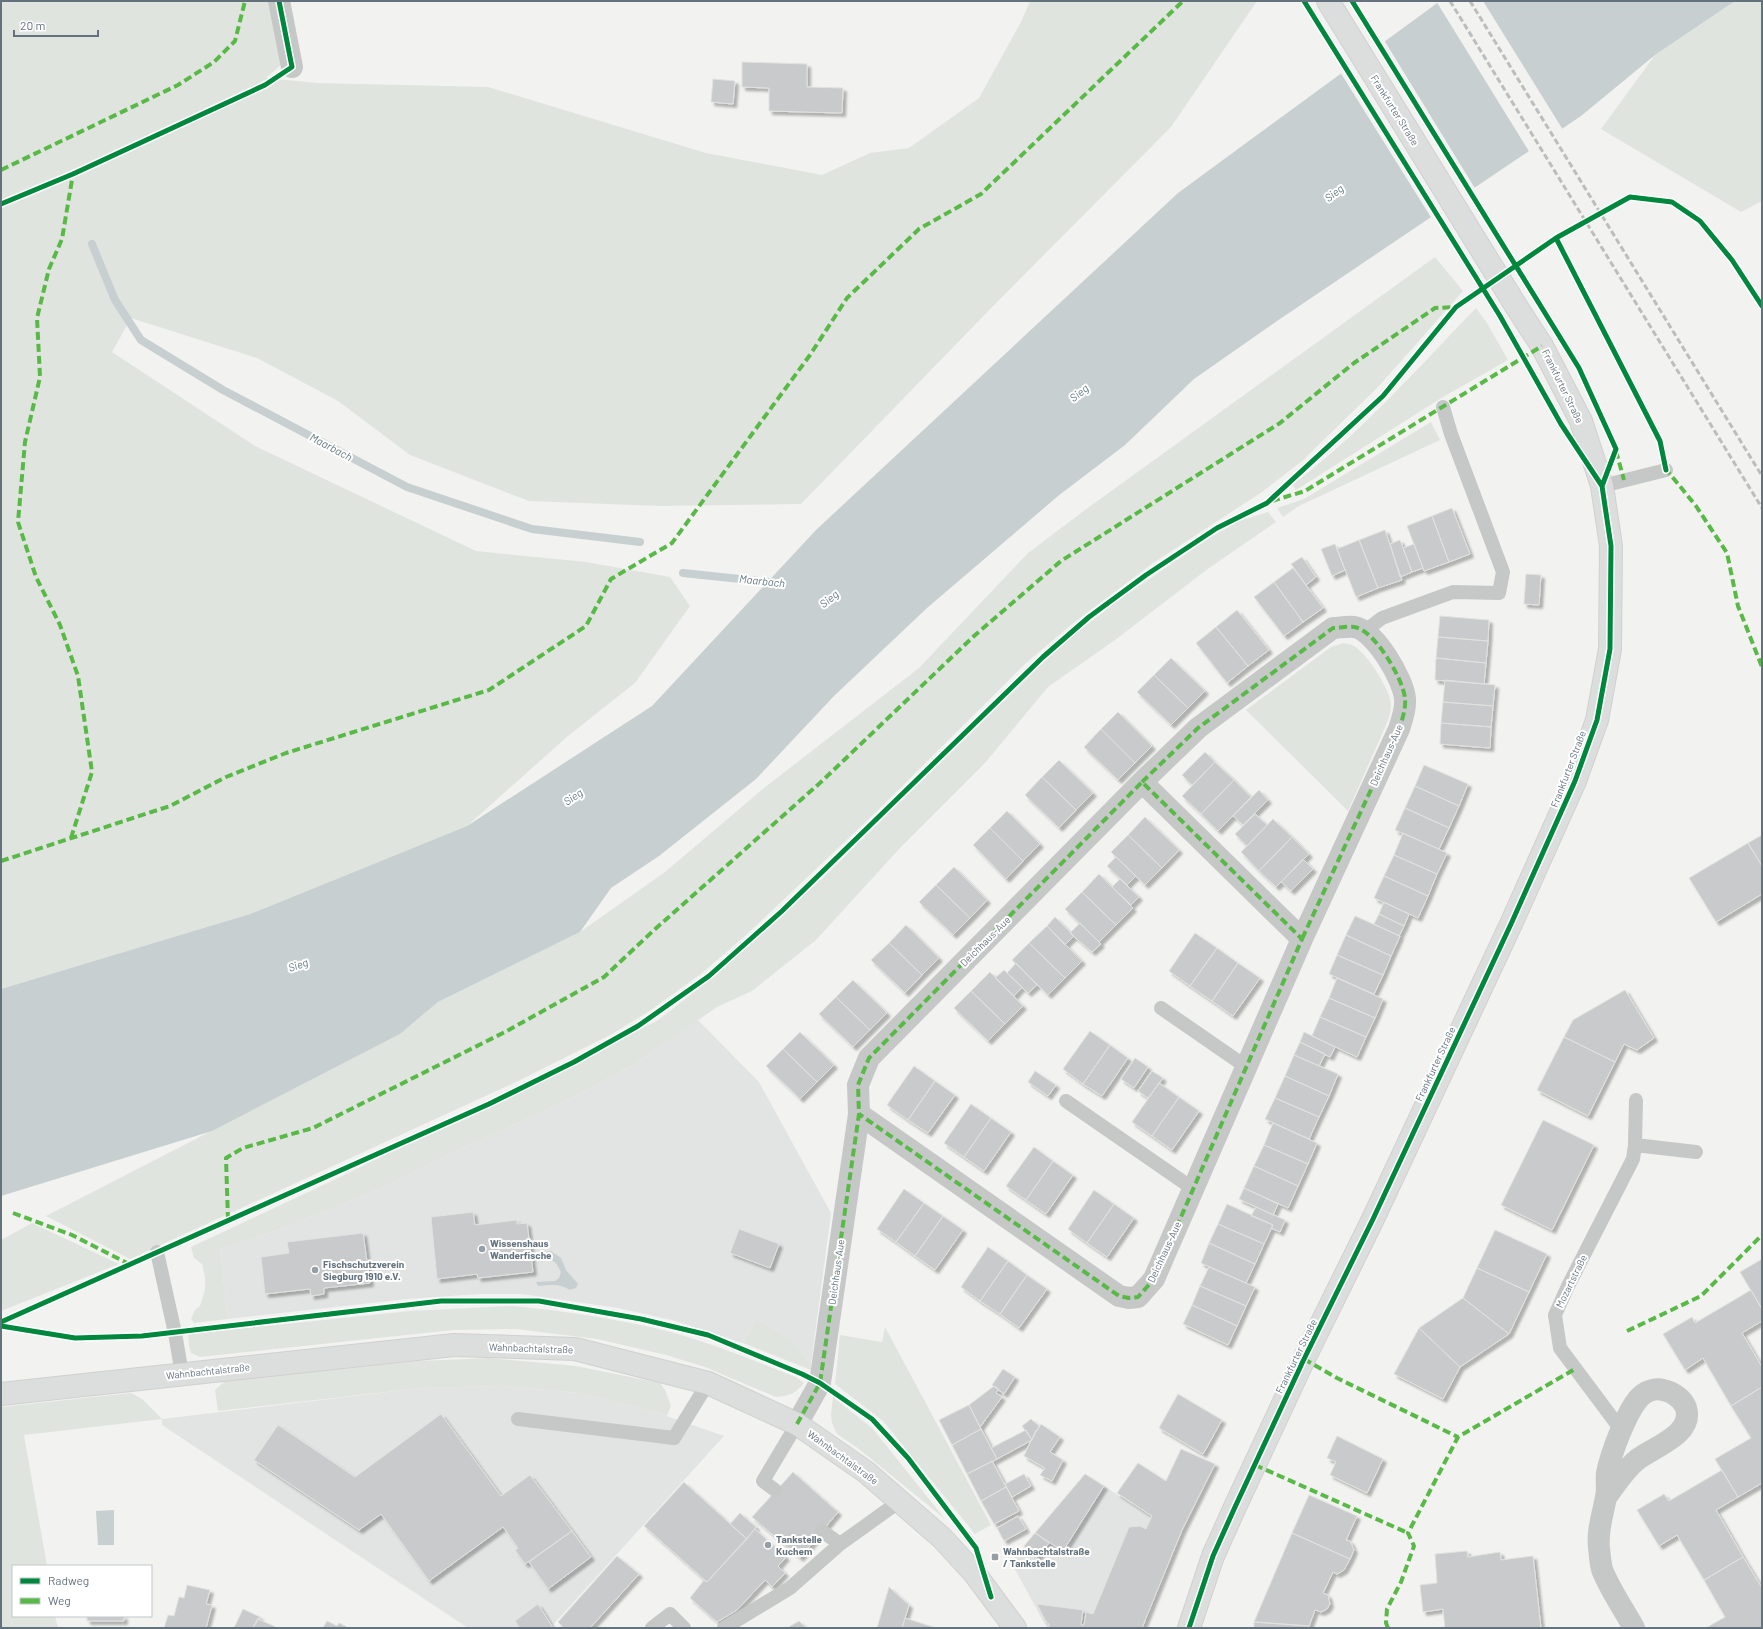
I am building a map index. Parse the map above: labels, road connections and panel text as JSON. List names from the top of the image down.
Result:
{
  "streets": {
    "main road": ["Frankfurter Straße", "Wahnbachtalstraße"],
    "street": ["Deichhaus-Aue"],
    "lane": ["Mozartstraße"]
  },
  "crossings": [
    ["Deichhaus-Aue", "Wahnbachtalstraße"]
  ],
  "water": ["Sieg", "Maarbach"],
  "places": {
    "other": ["Wissenshaus Wanderfische", "Fischschutzverein Siegburg 1910 e.V.", "Tankstelle Kuchem"],
    "transit": ["Wahnbachtalstraße / Tankstelle"]
  },
  "legend": ["Radweg", "Weg"],
  "scale_bar": "20 m"
}
